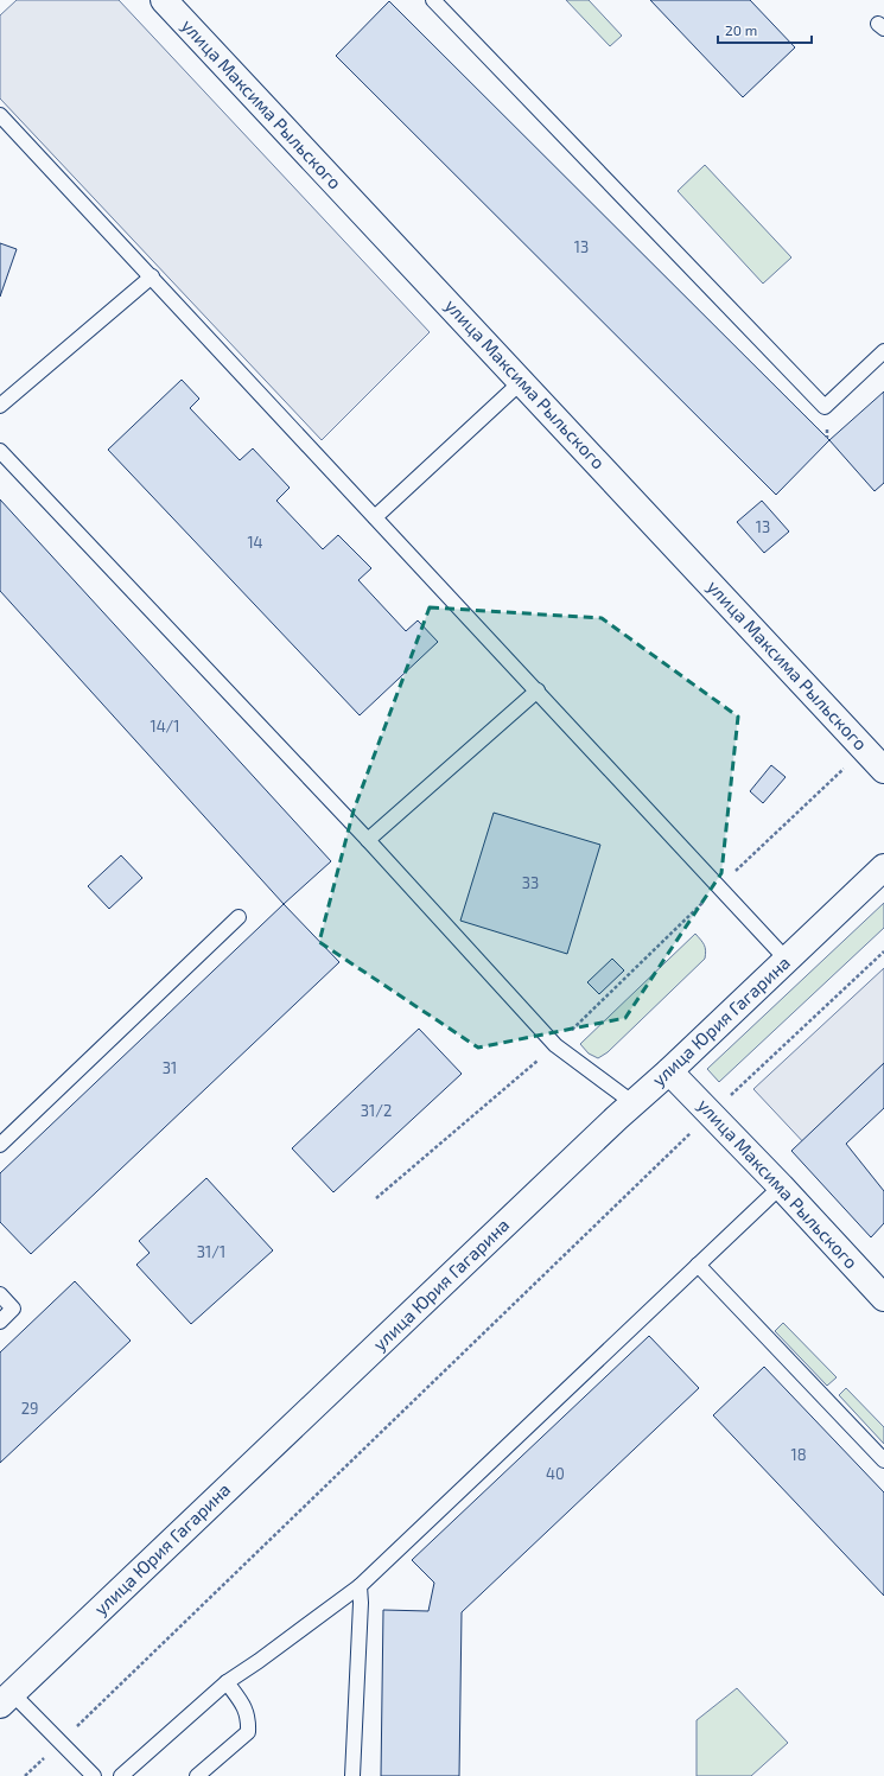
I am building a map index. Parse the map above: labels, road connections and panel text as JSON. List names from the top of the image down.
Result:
{
  "streets": {
    "street": ["улица Максима Рыльского", "улица Юрия Гагарина"]
  },
  "crossings": [
    ["улица Максима Рыльского", "улица Юрия Гагарина"]
  ],
  "house_numbers": [
    "13",
    "13",
    "14",
    "14/1",
    "33",
    "31",
    "31/2",
    "31/1",
    "29",
    "18",
    "40"
  ],
  "scale_bar": "20 m"
}
